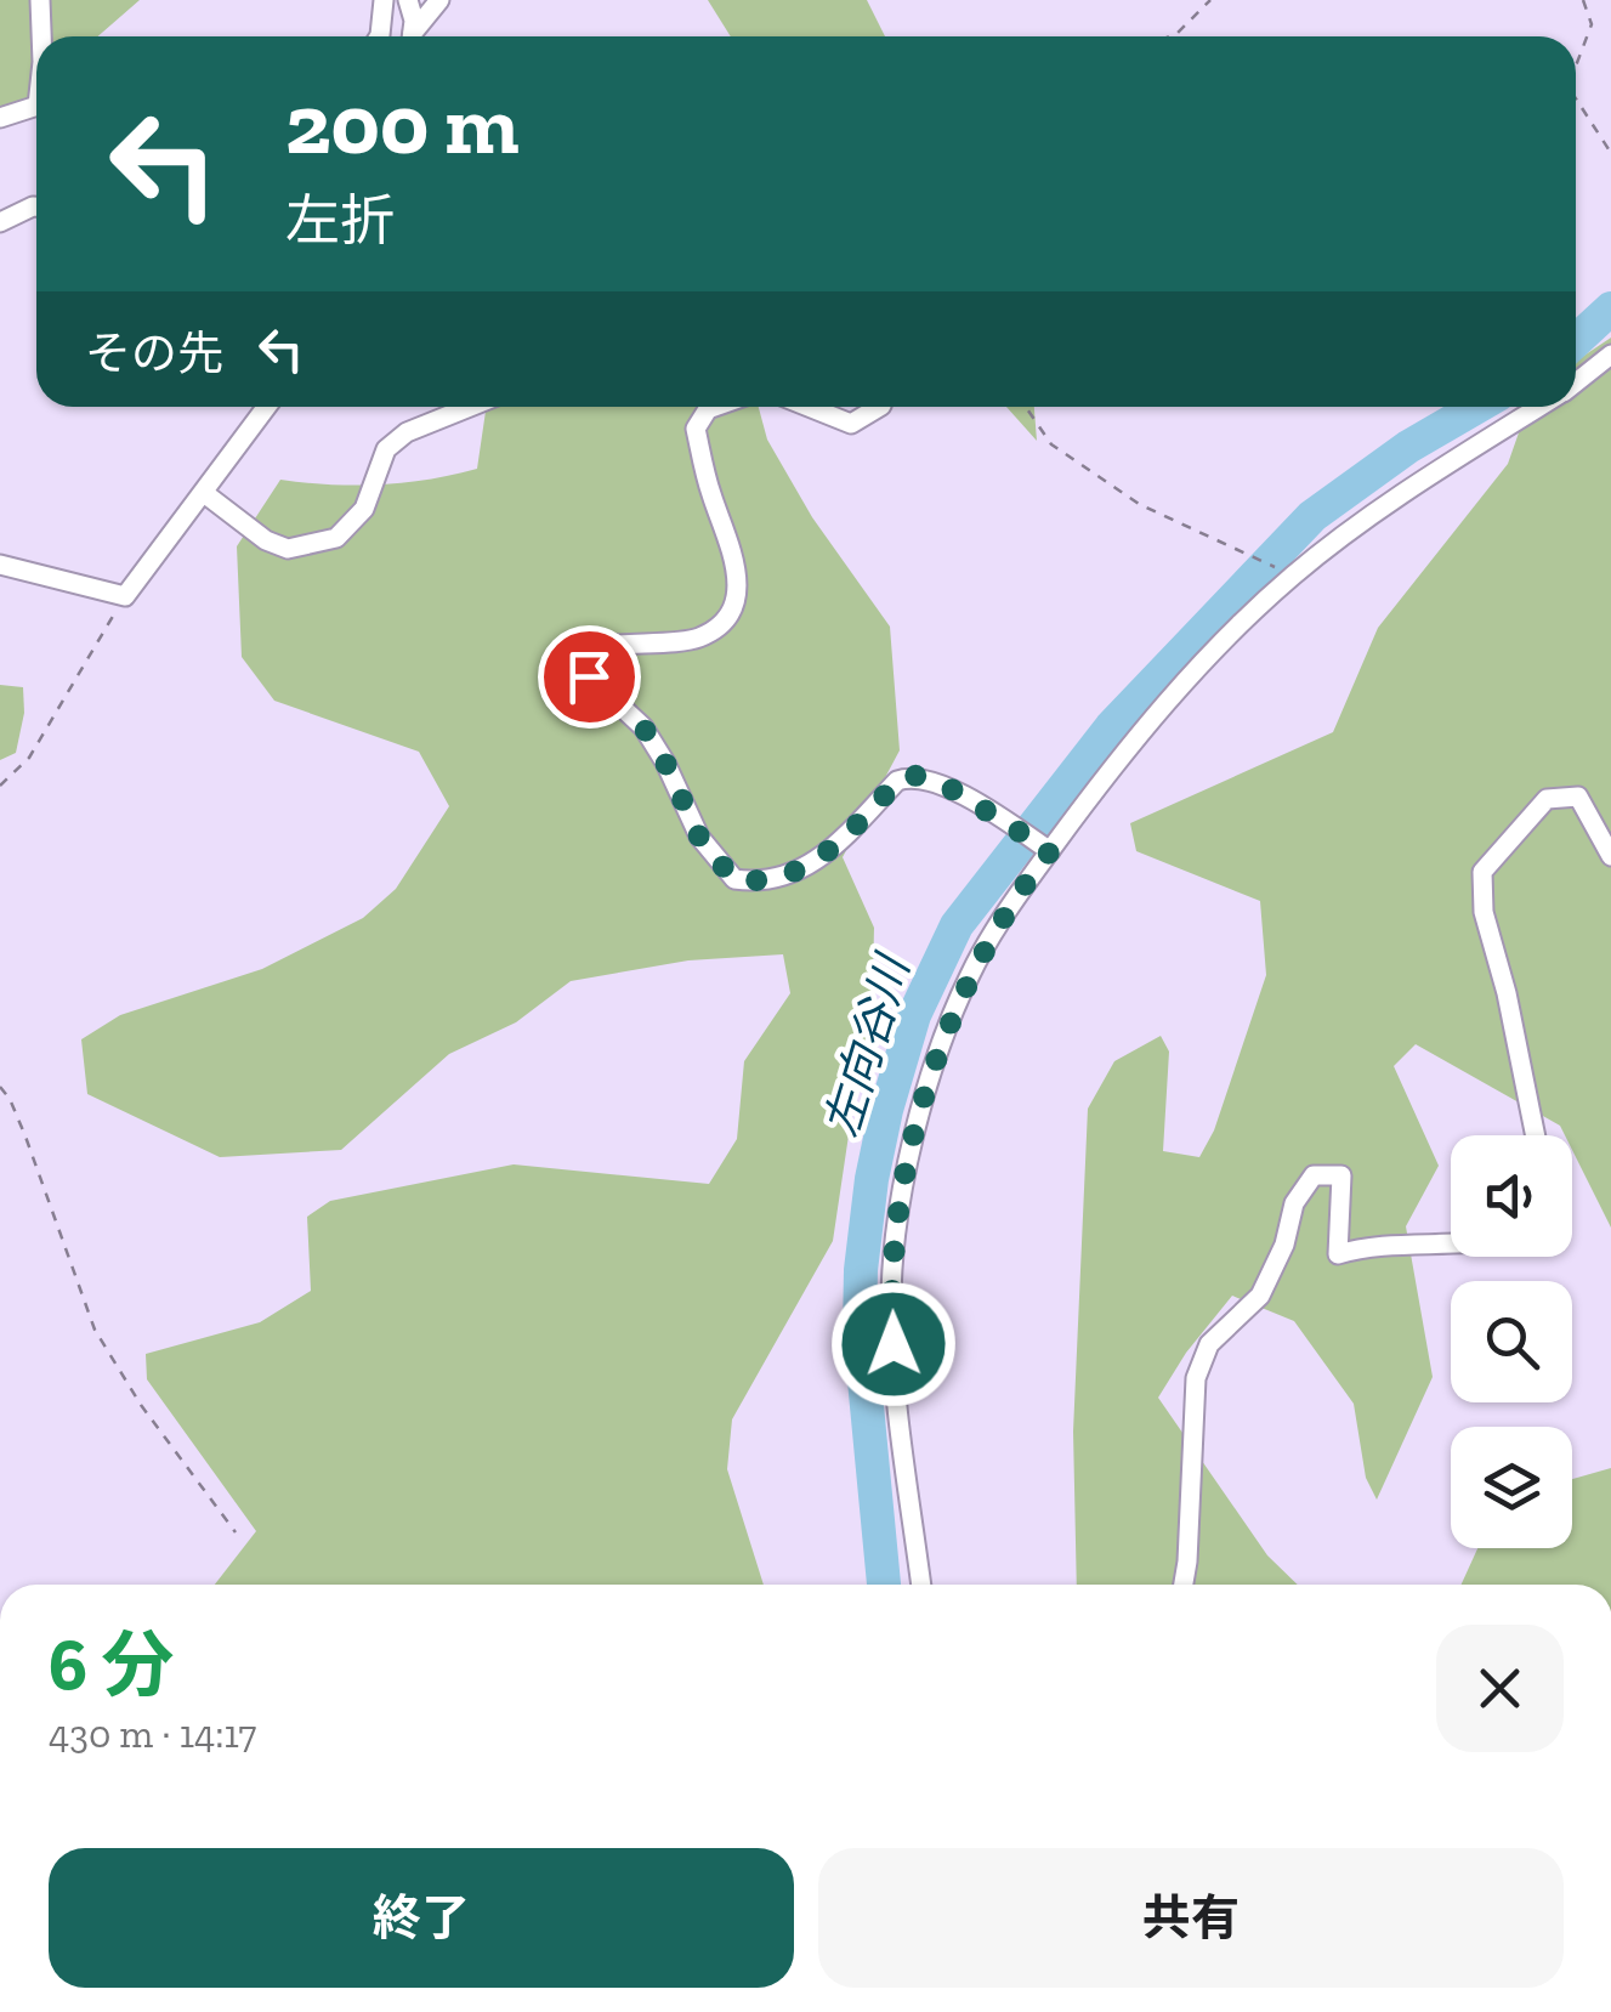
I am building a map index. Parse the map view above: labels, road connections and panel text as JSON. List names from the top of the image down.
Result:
{
  "water": ["左向谷川"],
  "page": {
    "turn": ["200 m", "左折"],
    "then": "その先",
    "heading": ["6 分", "430 m · 14:17"],
    "buttons": ["終了", "共有"]
  }
}
